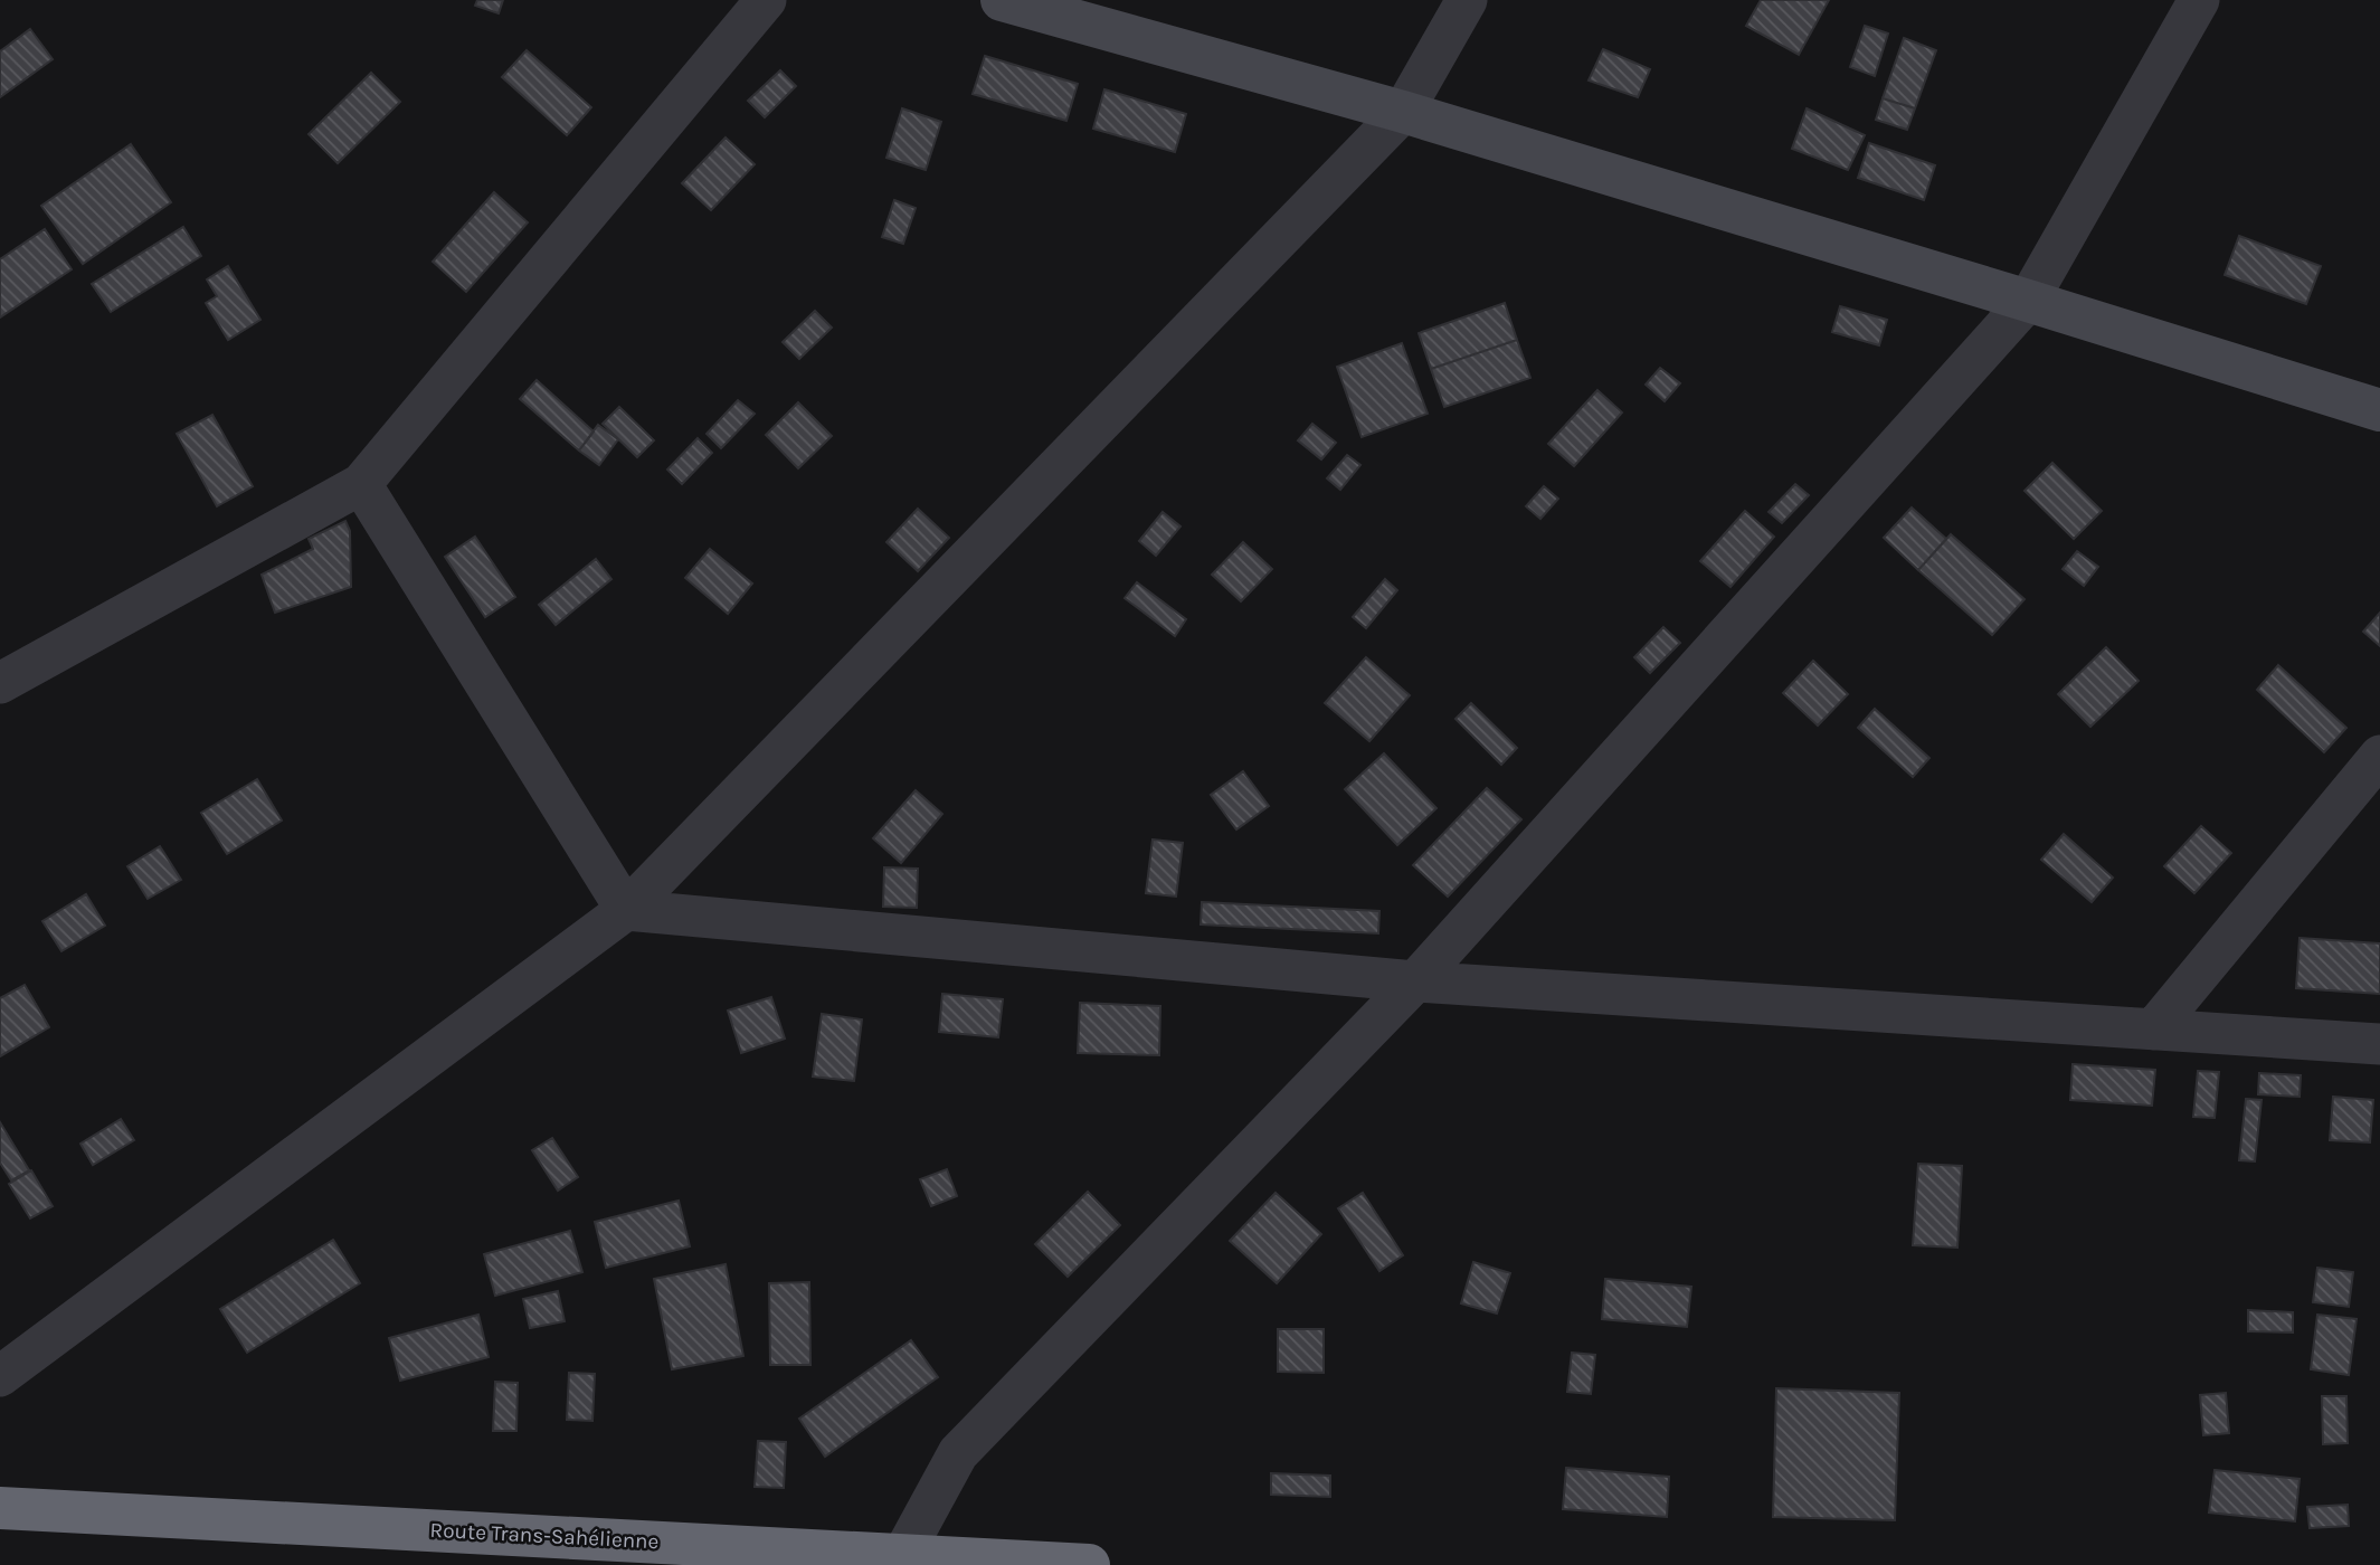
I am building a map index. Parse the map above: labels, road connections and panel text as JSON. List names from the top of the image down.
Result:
{
  "streets": {
    "highway": ["Route Trans-Sahélienne"]
  }
}
